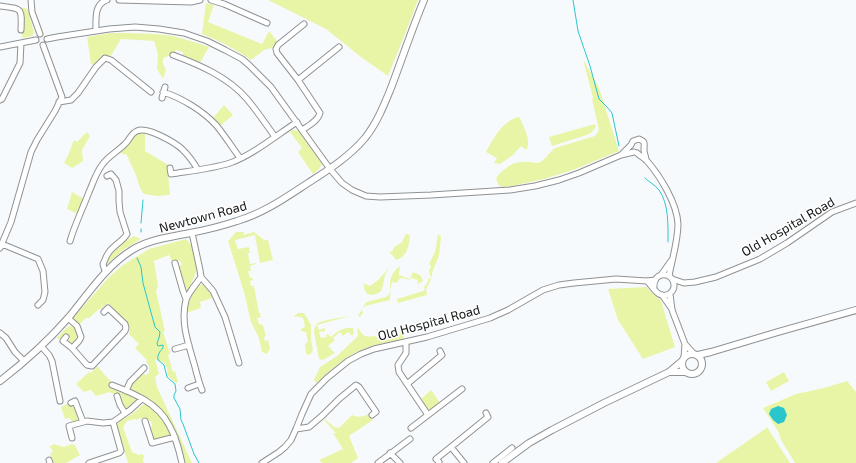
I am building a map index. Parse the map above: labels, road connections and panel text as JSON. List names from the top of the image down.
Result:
{
  "streets": {
    "main road": ["Newtown Road"],
    "street": ["Old Hospital Road"]
  }
}
